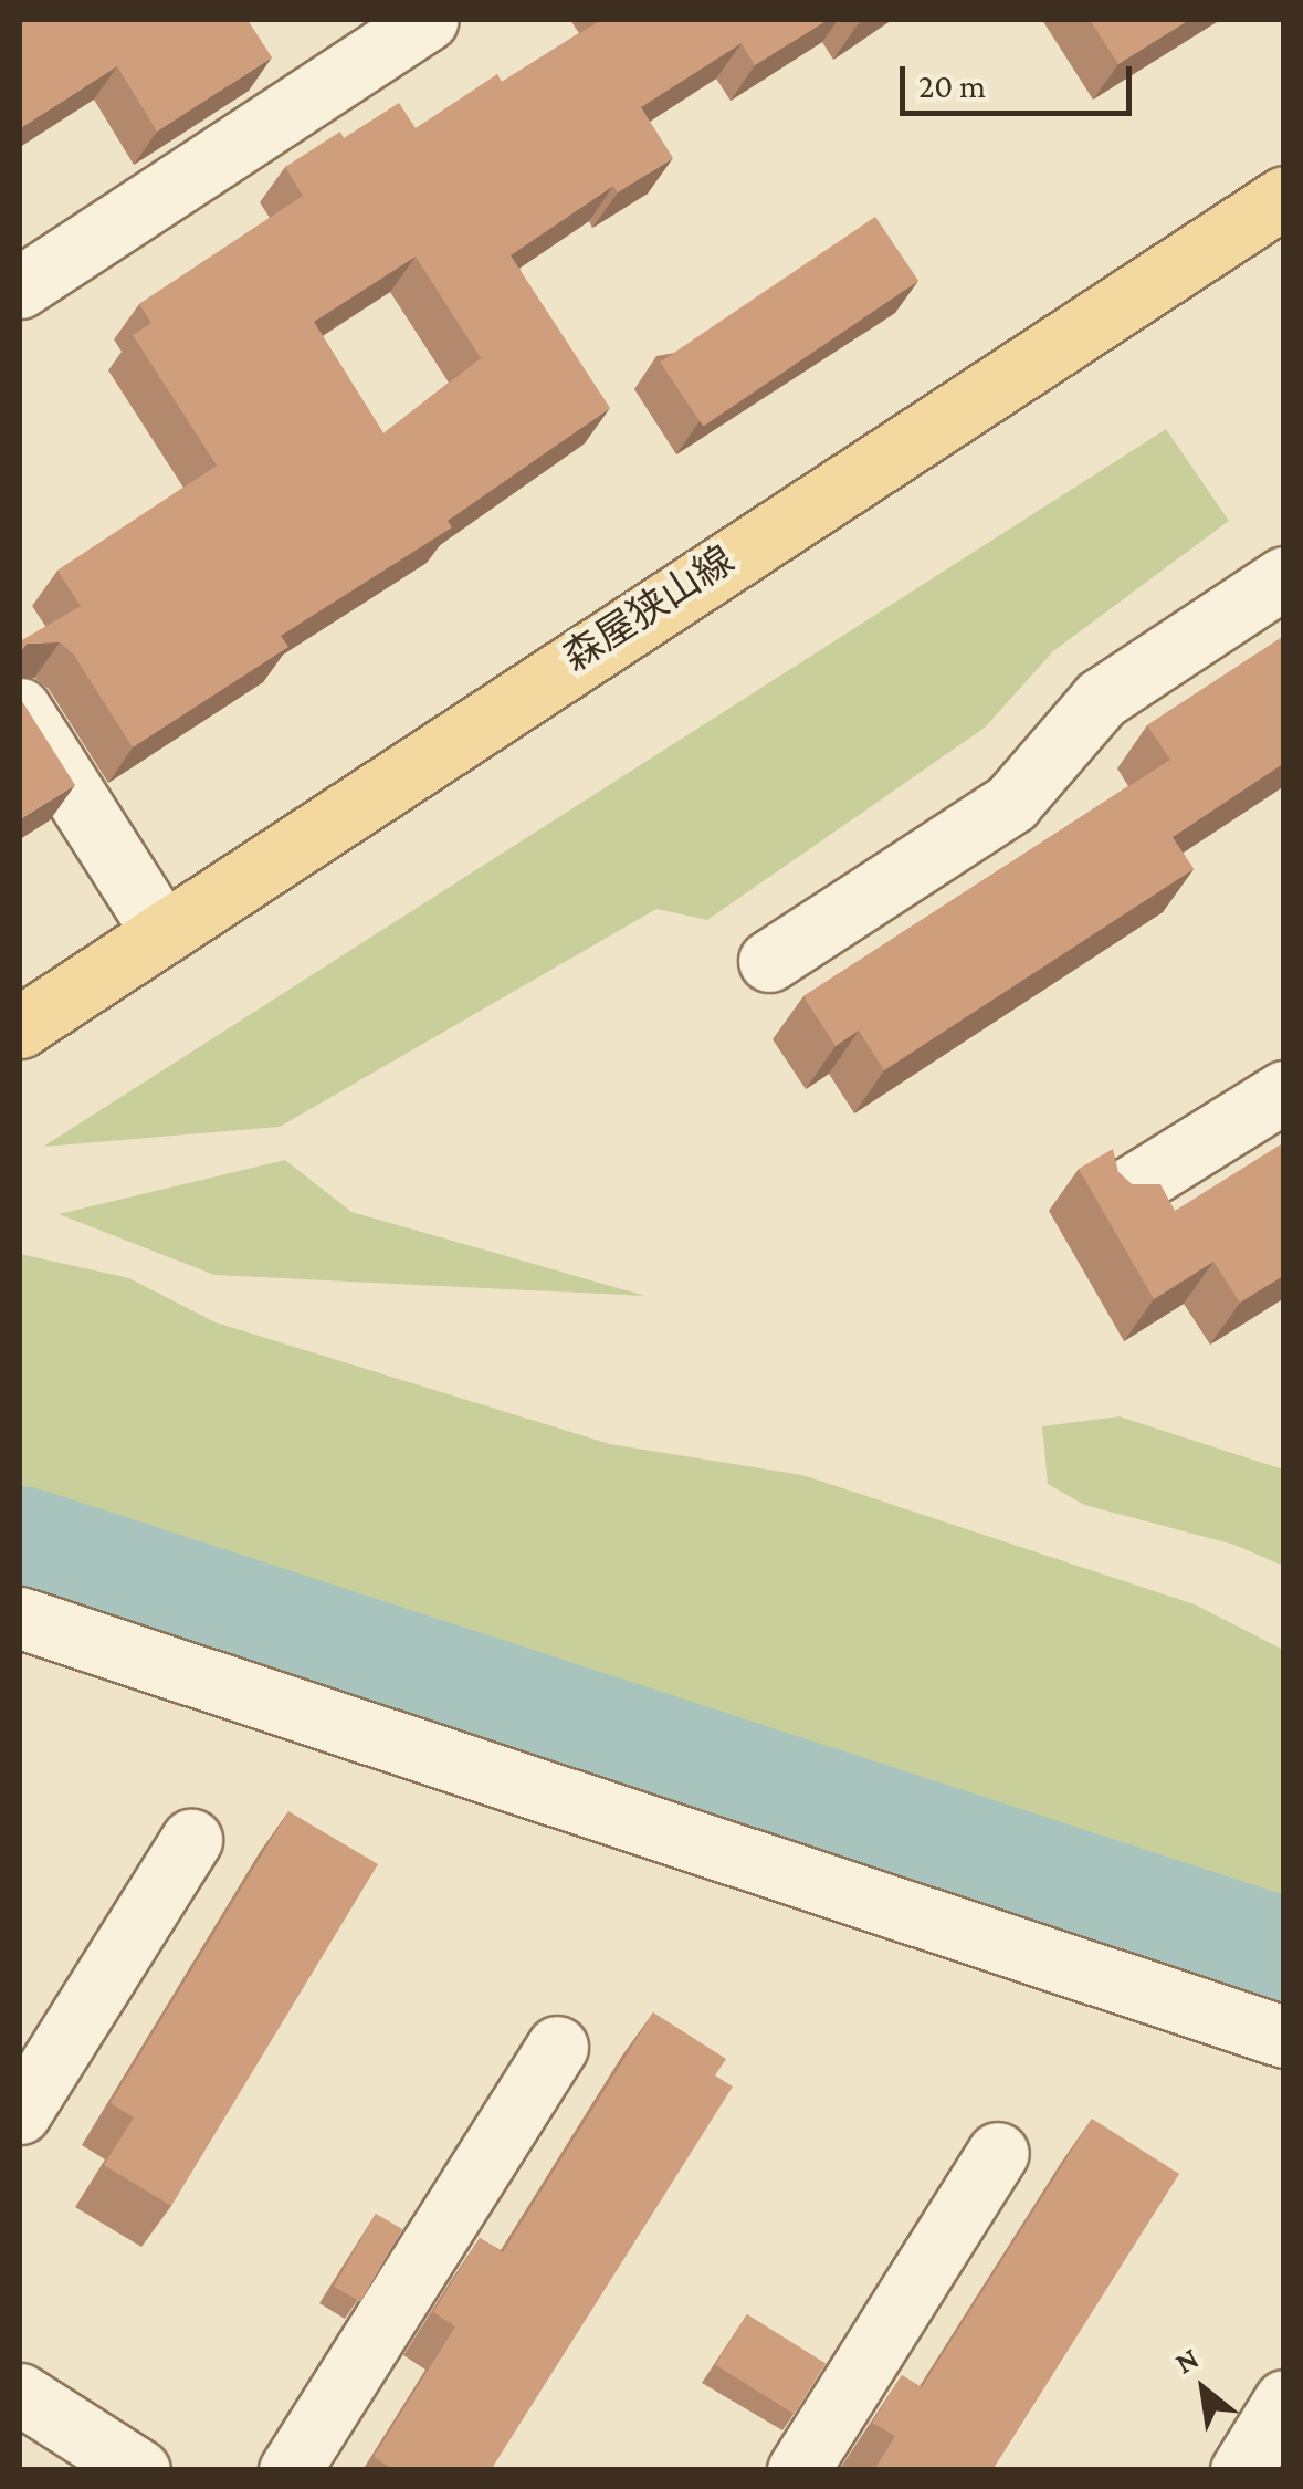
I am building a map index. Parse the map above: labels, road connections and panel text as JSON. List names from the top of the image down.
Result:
{
  "streets": {
    "main road": ["森屋狭山線"]
  },
  "scale_bar": "20 m",
  "north": "top left"
}
